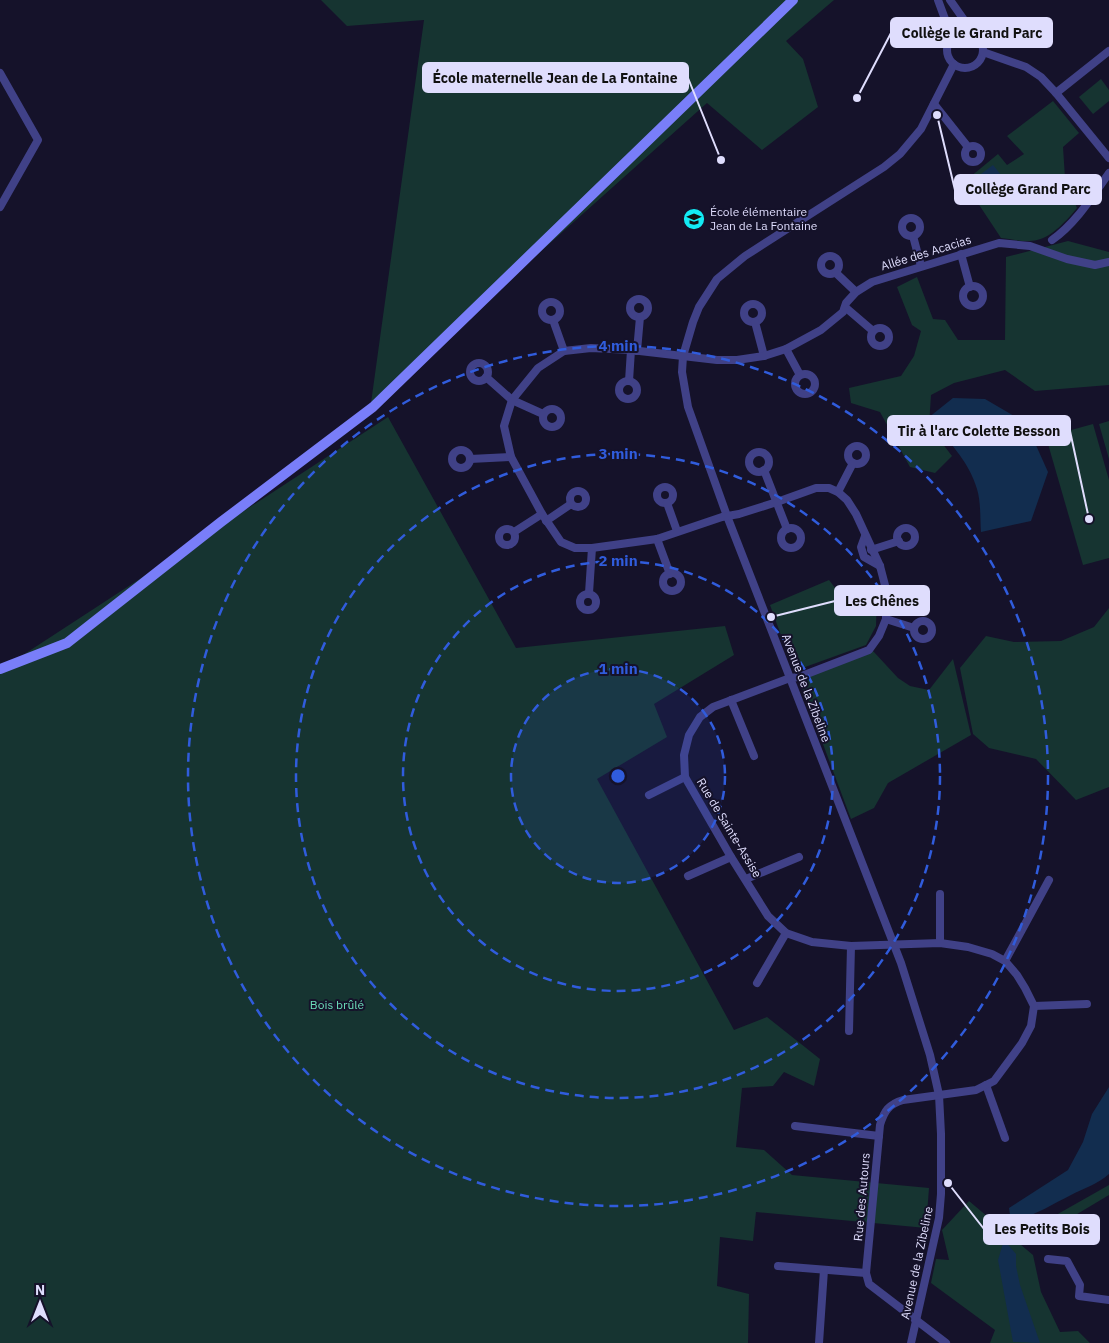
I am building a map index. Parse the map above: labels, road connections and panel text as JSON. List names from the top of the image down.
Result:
{
  "streets": {
    "street": [
      "Allée des Acacias",
      "Avenue de la Zibeline",
      "Rue de Sainte-Assise",
      "Rue des Autours"
    ]
  },
  "crossings": [
    ["Allée des Acacias", "Avenue de la Zibeline"],
    ["Avenue de la Zibeline", "Rue de Sainte-Assise"],
    ["Avenue de la Zibeline", "Rue des Autours"]
  ],
  "parks": ["Bois brûlé"],
  "places": {
    "other": [
      "Collège le Grand Parc",
      "Collège Grand Parc",
      "École maternelle Jean de La Fontaine",
      "Tir à l'arc Colette Besson",
      "Les Chênes",
      "Les Petits Bois"
    ],
    "school or university": ["École élémentaire Jean de La Fontaine"]
  },
  "north": "top",
  "rings": [
    "4 min",
    "3 min",
    "2 min",
    "1 min"
  ]
}
